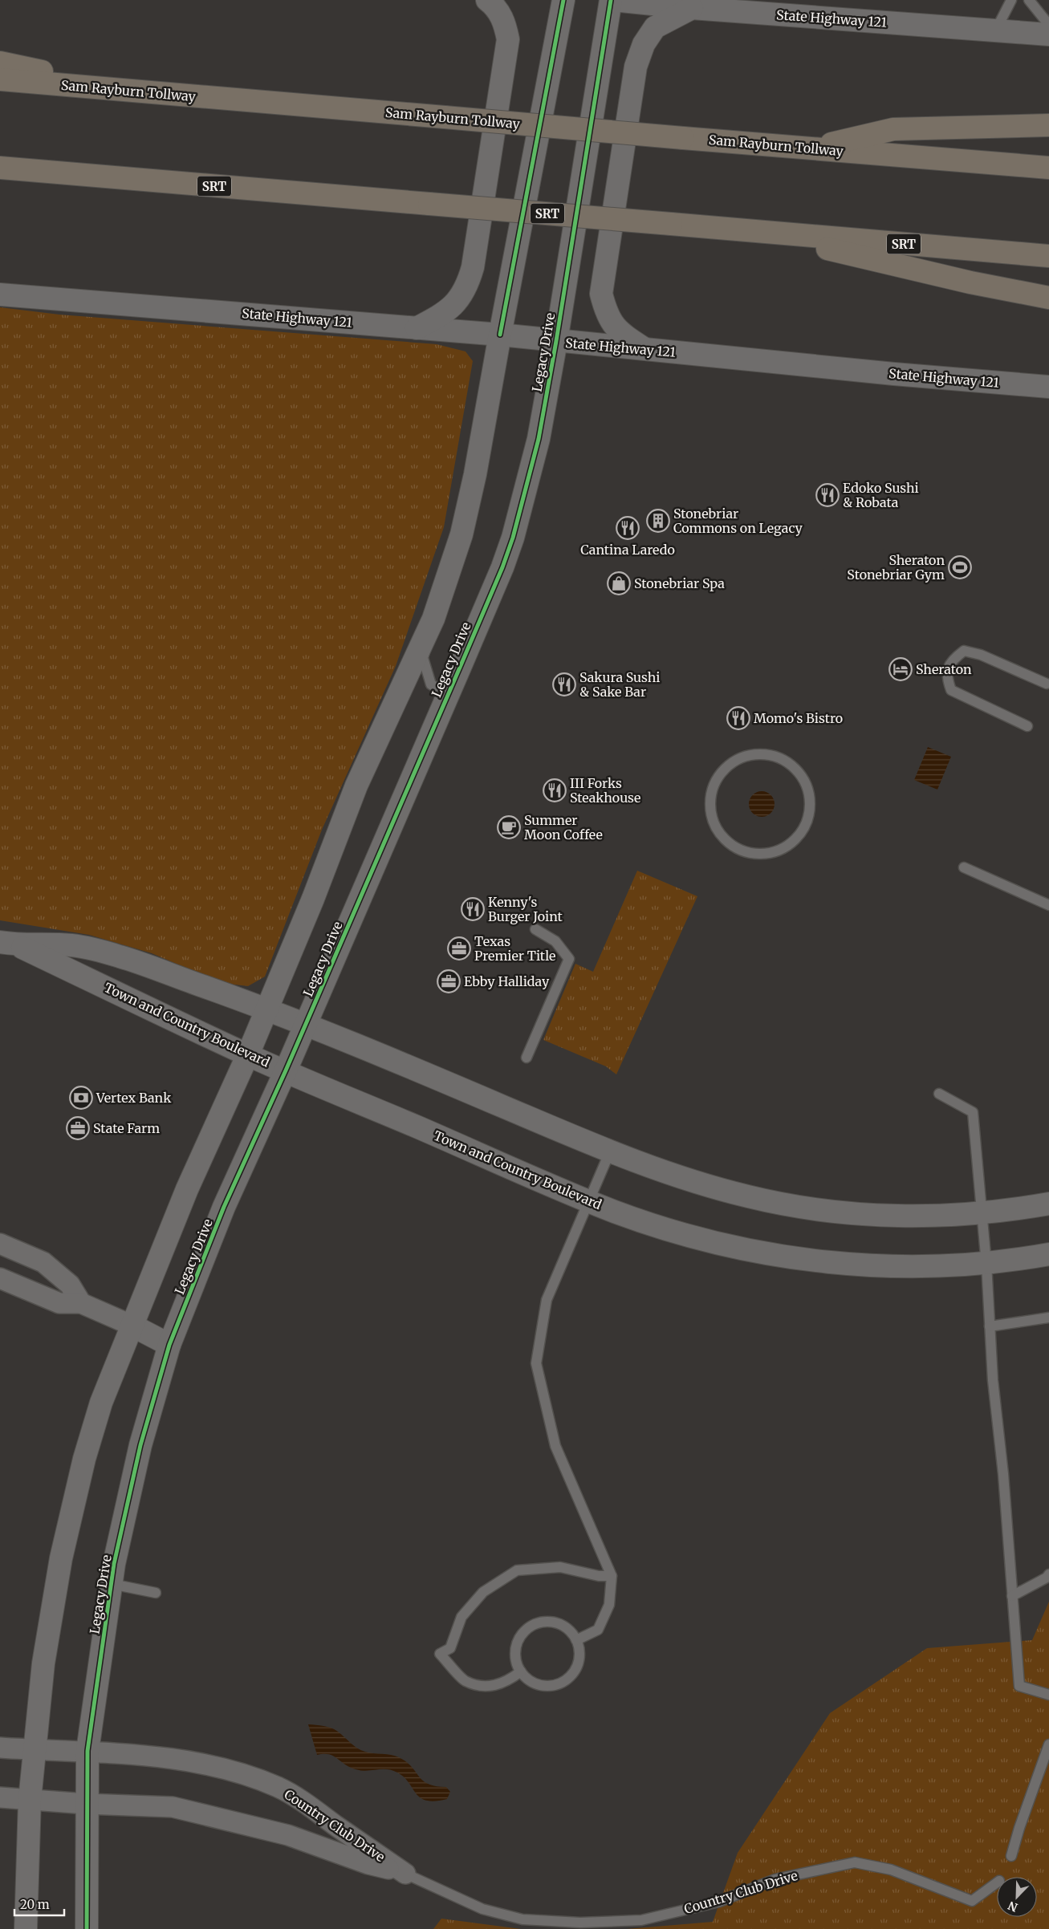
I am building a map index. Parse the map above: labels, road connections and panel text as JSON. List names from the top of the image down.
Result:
{
  "streets": {
    "highway": ["Sam Rayburn Tollway", "SRT"],
    "main road": ["State Highway 121", "Legacy Drive", "Town and Country Boulevard"],
    "street": ["Country Club Drive"]
  },
  "crossings": [
    ["State Highway 121", "Legacy Drive"],
    ["Legacy Drive", "Town and Country Boulevard"],
    ["Legacy Drive", "Country Club Drive"]
  ],
  "places": {
    "restaurant": [
      "Edoko Sushi & Robata",
      "Cantina Laredo",
      "Sakura Sushi & Sake Bar",
      "Momo's Bistro",
      "III Forks Steakhouse",
      "Kenny's Burger Joint"
    ],
    "building": ["Stonebriar Commons on Legacy"],
    "sports": ["Sheraton Stonebriar Gym"],
    "shop": ["Stonebriar Spa"],
    "hotel": ["Sheraton"],
    "cafe": ["Summer Moon Coffee"],
    "office": ["Texas Premier Title", "Ebby Halliday", "State Farm"],
    "bank": ["Vertex Bank"]
  },
  "scale_bar": "20 m",
  "north": "bottom left"
}
